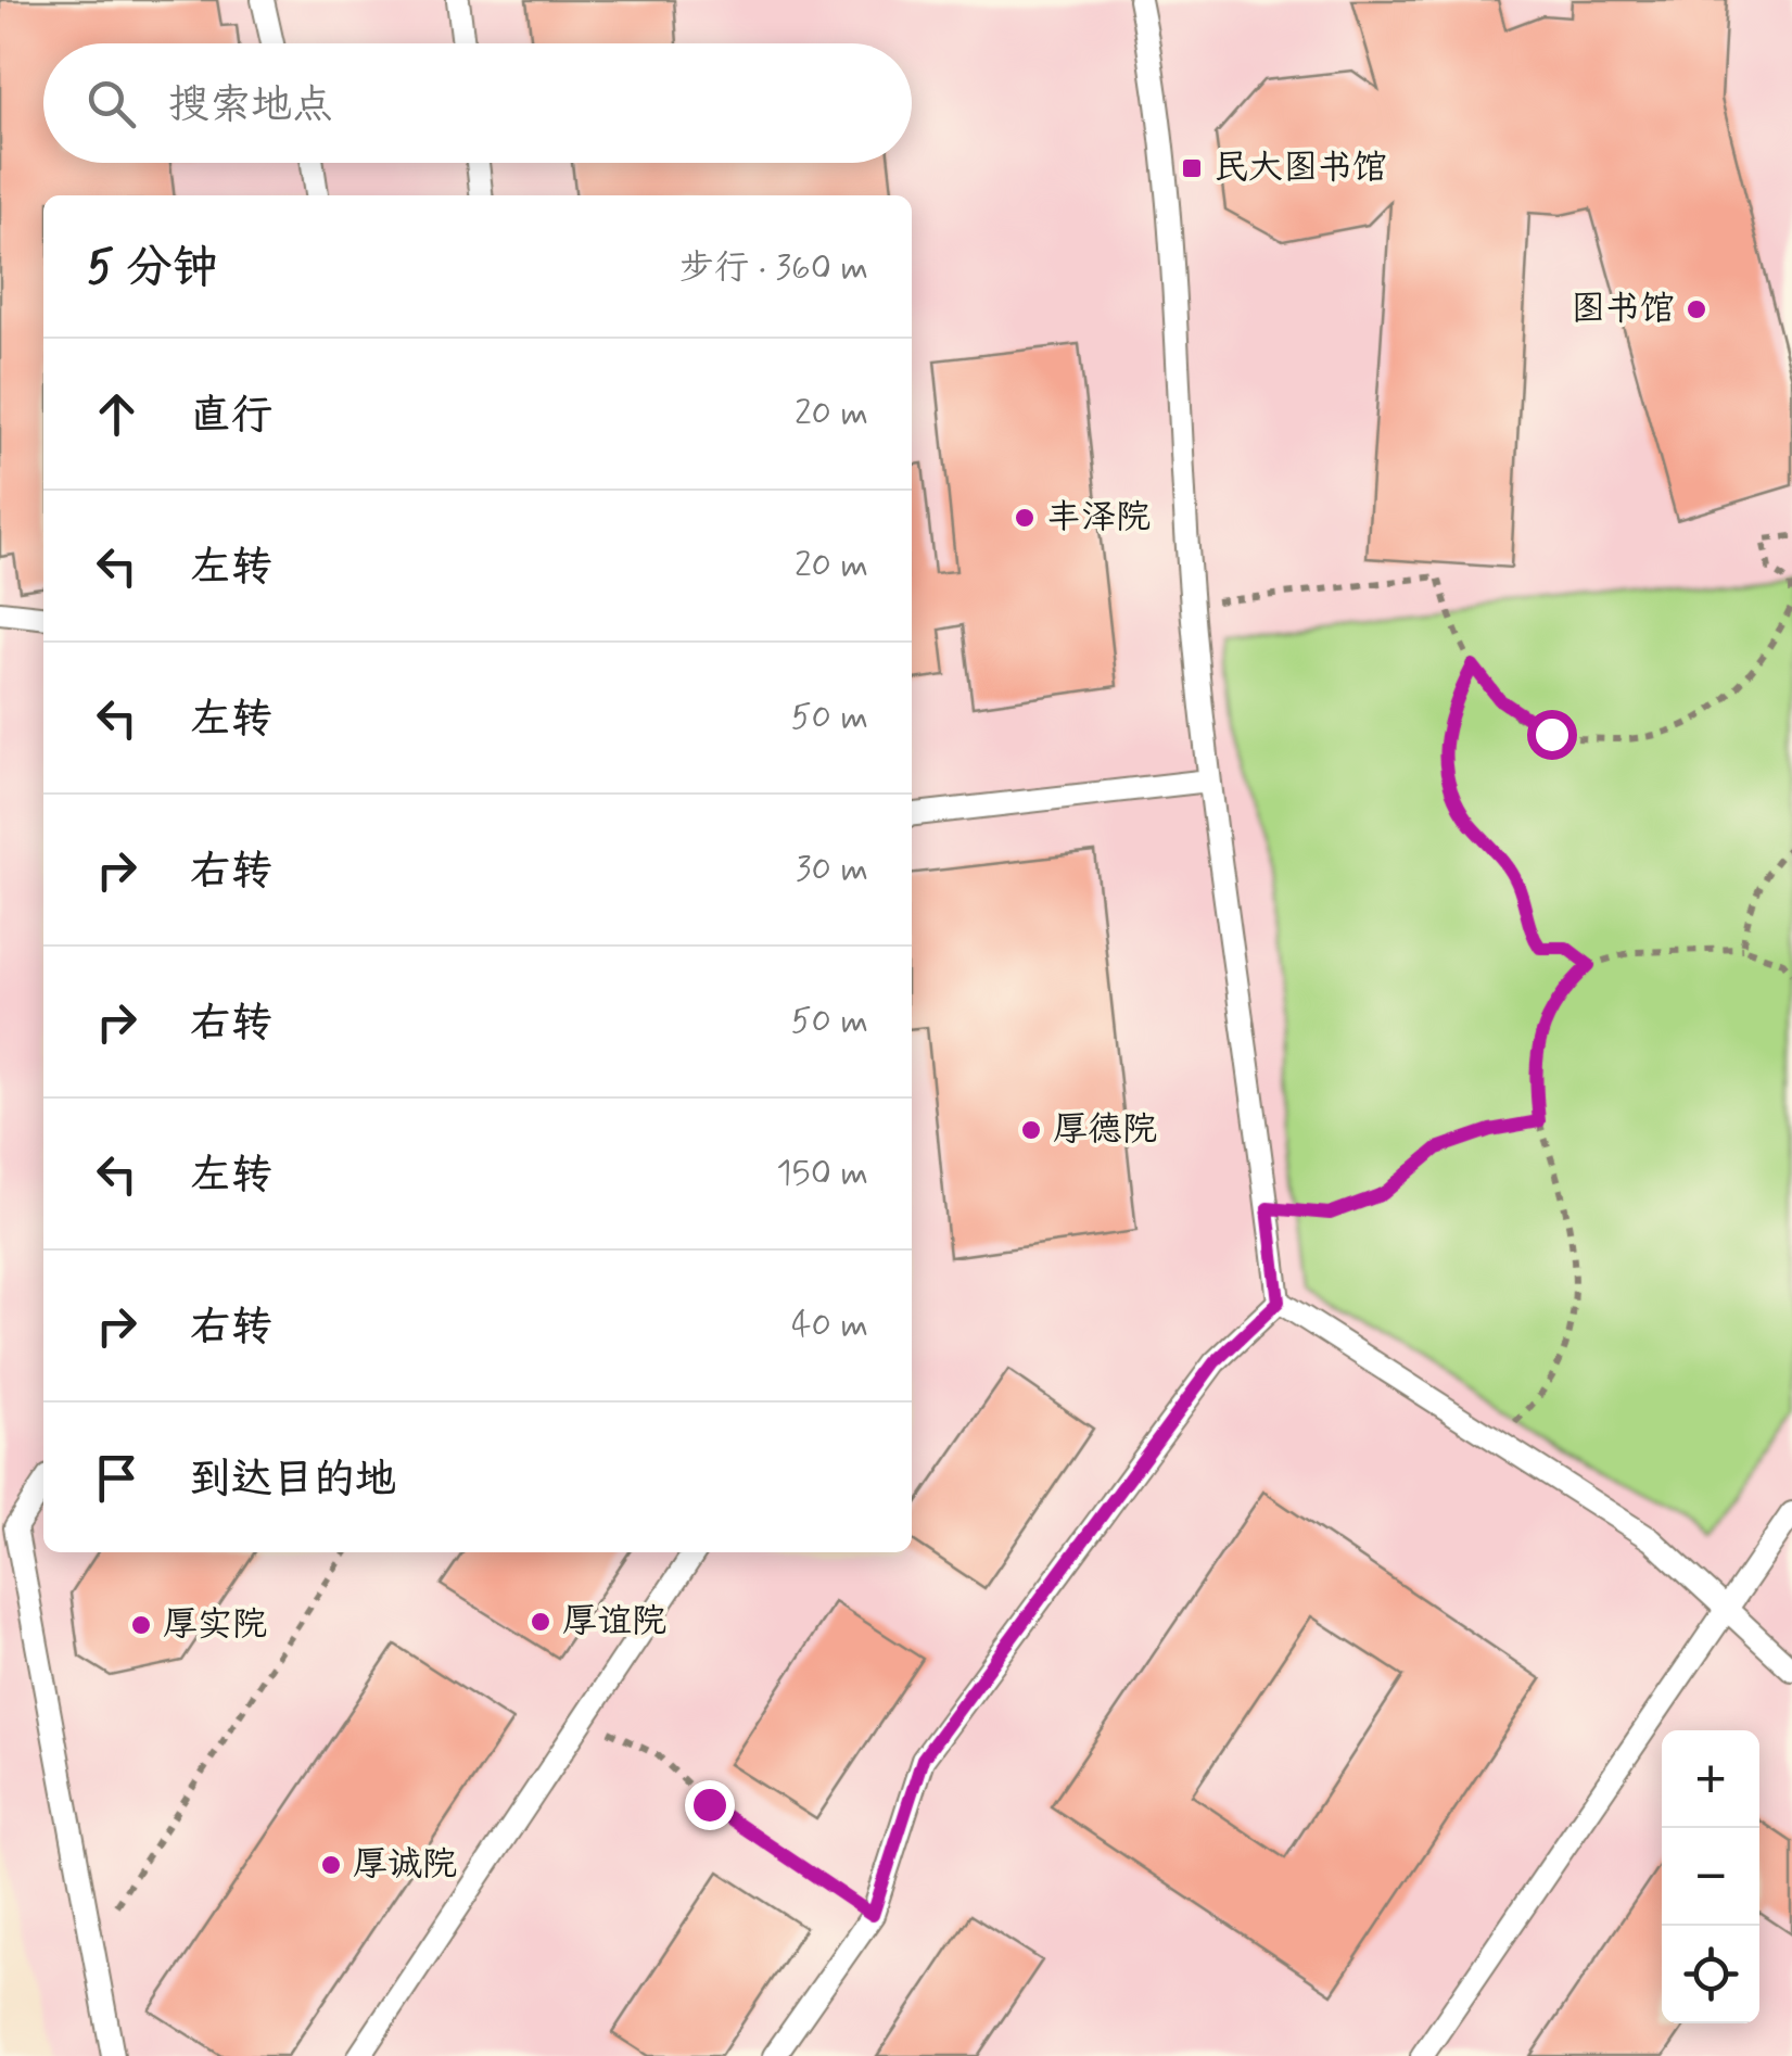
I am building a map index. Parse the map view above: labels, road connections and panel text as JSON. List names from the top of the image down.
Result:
{
  "places": {
    "transit": ["民大图书馆"],
    "other": [
      "图书馆",
      "丰泽院",
      "厚德院",
      "厚谊院",
      "厚实院",
      "厚诚院"
    ]
  },
  "page": {
    "search": "搜索地点",
    "heading": ["5 分钟", "步行 · 360 m"],
    "list": [
      ["直行", "20 m"],
      ["左转", "20 m"],
      ["左转", "50 m"],
      ["右转", "30 m"],
      ["右转", "50 m"],
      ["左转", "150 m"],
      ["右转", "40 m"],
      "到达目的地"
    ],
    "map_buttons": ["+", "−"]
  }
}
